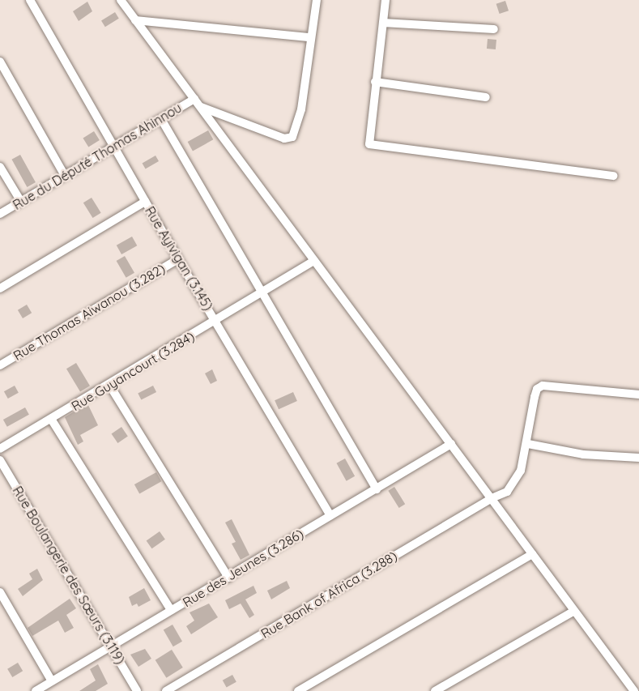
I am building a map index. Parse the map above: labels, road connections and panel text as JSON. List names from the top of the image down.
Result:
{
  "streets": {
    "street": [
      "Rue du Député Thomas Ahinnou",
      "Rue Ayivigan (3.145)",
      "Rue Thomas Aiwanou (3.282)",
      "Rue Guyancourt (3.284)",
      "Rue des Jeunes (3.286)",
      "Rue Boulangerie des Sœurs (3.119)",
      "Rue Bank of Africa (3.288)"
    ]
  },
  "crossings": [
    ["Rue du Député Thomas Ahinnou", "Rue Ayivigan (3.145)"],
    ["Rue Ayivigan (3.145)", "Rue Thomas Aiwanou (3.282)"],
    ["Rue Ayivigan (3.145)", "Rue Guyancourt (3.284)"],
    ["Rue Ayivigan (3.145)", "Rue des Jeunes (3.286)"],
    ["Rue des Jeunes (3.286)", "Rue Boulangerie des Sœurs (3.119)"]
  ]
}
